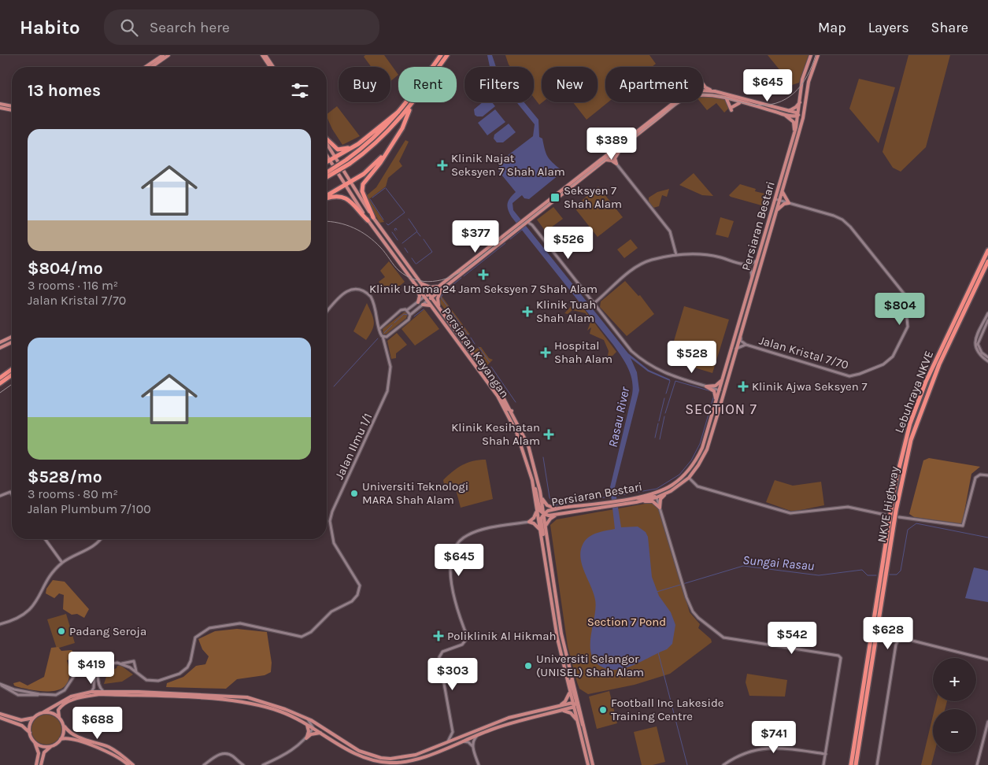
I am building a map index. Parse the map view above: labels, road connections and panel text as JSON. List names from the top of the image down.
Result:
{
  "streets": {
    "highway": ["Lebuhraya NKVE", "NKVE Highway"],
    "main road": ["Persiaran Bestari", "Persiaran Kayangan"],
    "street": ["Jalan Kristal 7/70", "Jalan Ilmu 1/1"]
  },
  "crossings": [
    ["Persiaran Bestari", "Persiaran Kayangan"],
    ["Persiaran Bestari", "Jalan Kristal 7/70"]
  ],
  "districts": ["SECTION 7"],
  "water": ["Rasau River", "Sungai Rasau"],
  "parks": ["Section 7 Pond"],
  "places": {
    "health": [
      "Klinik Najat Seksyen 7 Shah Alam",
      "Klinik Utama 24 Jam Seksyen 7 Shah Alam",
      "Klinik Tuah Shah Alam",
      "Hospital Shah Alam",
      "Klinik Ajwa Seksyen 7",
      "Klinik Kesihatan Shah Alam",
      "Poliklinik Al Hikmah"
    ],
    "transit": ["Seksyen 7 Shah Alam"],
    "other": [
      "Universiti Teknologi MARA Shah Alam",
      "Padang Seroja",
      "Universiti Selangor (UNISEL) Shah Alam",
      "Football Inc Lakeside Training Centre"
    ]
  },
  "page": {
    "header": "Habito",
    "search": "Search here",
    "nav": ["Map", "Layers", "Share"],
    "chip": [
      "Buy",
      "Rent",
      "Filters",
      "New",
      "Apartment"
    ],
    "heading": "13 homes",
    "price": [
      "$645",
      "$389",
      "$377",
      "$526",
      "$804",
      "$528",
      "$645",
      "$628",
      "$542",
      "$419",
      "$303",
      "$688",
      "$741"
    ],
    "list": [
      {
        "name": "$804/mo",
        "note": "3 rooms · 116 m² · Jalan Kristal 7/70"
      },
      {
        "name": "$528/mo",
        "note": "3 rooms · 80 m² · Jalan Plumbum 7/100"
      }
    ],
    "map_buttons": ["+", "−"]
  }
}
